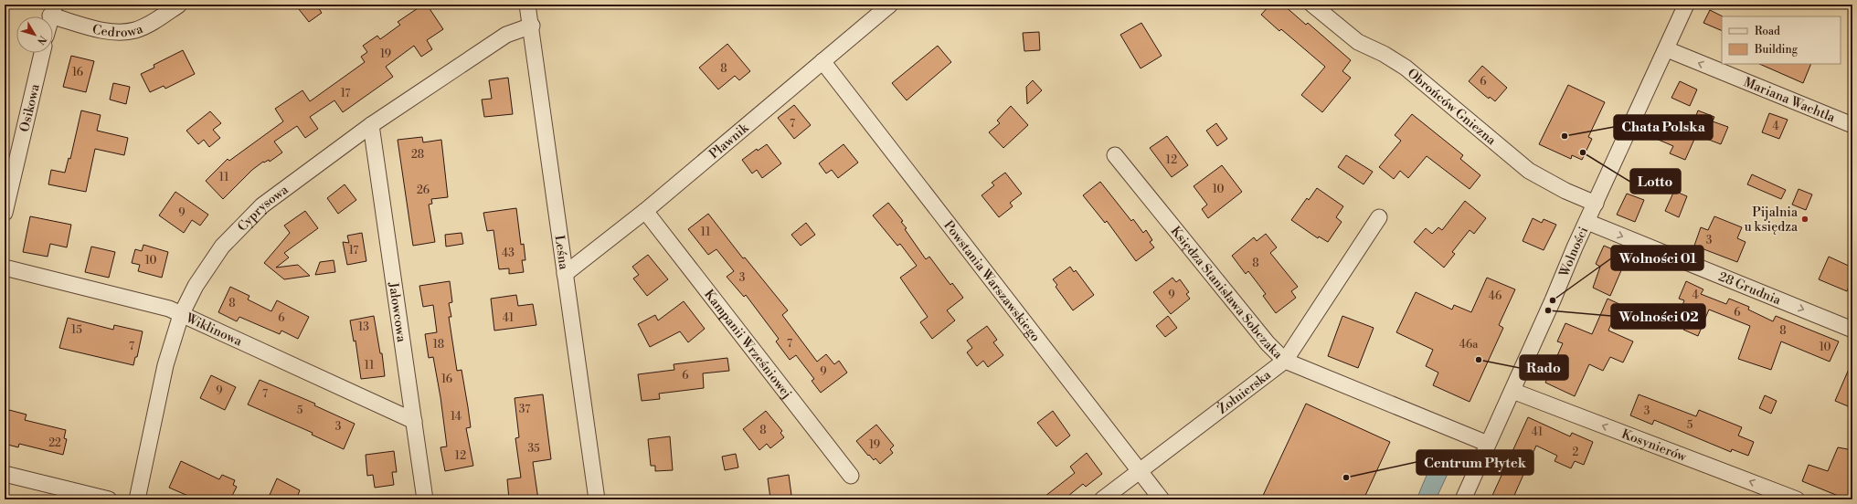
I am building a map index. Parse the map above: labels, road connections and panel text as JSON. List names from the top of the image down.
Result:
{
  "streets": {
    "street": [
      "Cedrowa",
      "Mariana Wachtla",
      "Obrońców Gniezna",
      "Osikowa",
      "Pławnik",
      "Cyprysowa",
      "Leśna",
      "Wolności",
      "Powstania Warszawskiego",
      "28 Grudnia",
      "Księdza Stanisława Sobczaka",
      "Jałowcowa",
      "Wiklinowa",
      "Kampanii Wrześniowej",
      "Żołnierska",
      "Kosynierów"
    ]
  },
  "crossings": [
    ["Mariana Wachtla", "Wolności"],
    ["Obrońców Gniezna", "Wolności"],
    ["Pławnik", "Leśna"],
    ["Pławnik", "Powstania Warszawskiego"],
    ["Pławnik", "Kampanii Wrześniowej"],
    ["Cyprysowa", "Leśna"],
    ["Cyprysowa", "Jałowcowa"],
    ["Cyprysowa", "Wiklinowa"],
    ["Wolności", "28 Grudnia"],
    ["Wolności", "Księdza Stanisława Sobczaka"],
    ["Wolności", "Kosynierów"],
    ["Powstania Warszawskiego", "Żołnierska"],
    ["Księdza Stanisława Sobczaka", "Żołnierska"],
    ["Jałowcowa", "Wiklinowa"]
  ],
  "one_way": ["Mariana Wachtla", "28 Grudnia", "Kosynierów"],
  "places": [
    "Chata Polska",
    "Lotto",
    "Pijalnia u księdza",
    "Wolności 01",
    "Wolności 02",
    "Rado",
    "Centrum Płytek"
  ],
  "house_numbers": [
    "19",
    "8",
    "16",
    "6",
    "17",
    "7",
    "4",
    "28",
    "12",
    "11",
    "10",
    "26",
    "9",
    "11",
    "3",
    "17",
    "43",
    "10",
    "8",
    "3",
    "9",
    "4",
    "46",
    "8",
    "6",
    "6",
    "41",
    "13",
    "15",
    "8",
    "7",
    "18",
    "46a",
    "7",
    "10",
    "11",
    "9",
    "6",
    "16",
    "9",
    "7",
    "37",
    "5",
    "3",
    "14",
    "5",
    "3",
    "8",
    "41",
    "22",
    "19",
    "35",
    "2",
    "12"
  ],
  "legend": ["Road", "Building"],
  "north": "bottom right"
}
